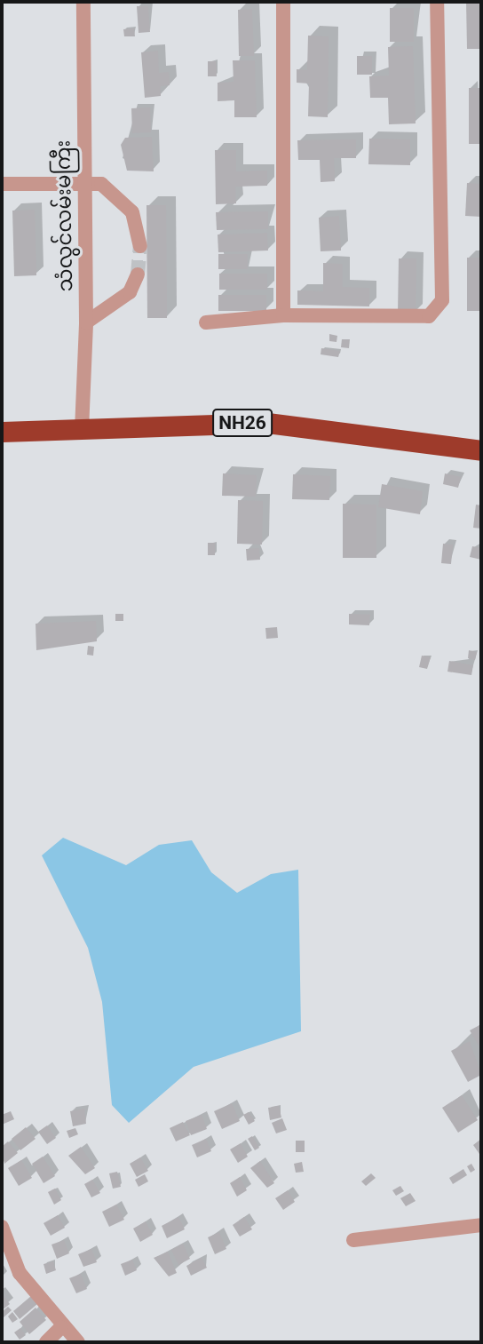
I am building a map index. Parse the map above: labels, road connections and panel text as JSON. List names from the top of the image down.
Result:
{
  "streets": {
    "highway": ["NH26"],
    "street": ["သံလွင်လမ်းမကြီး"]
  },
  "crossings": [
    ["သံလွင်လမ်းမကြီး", "NH26"]
  ]
}
